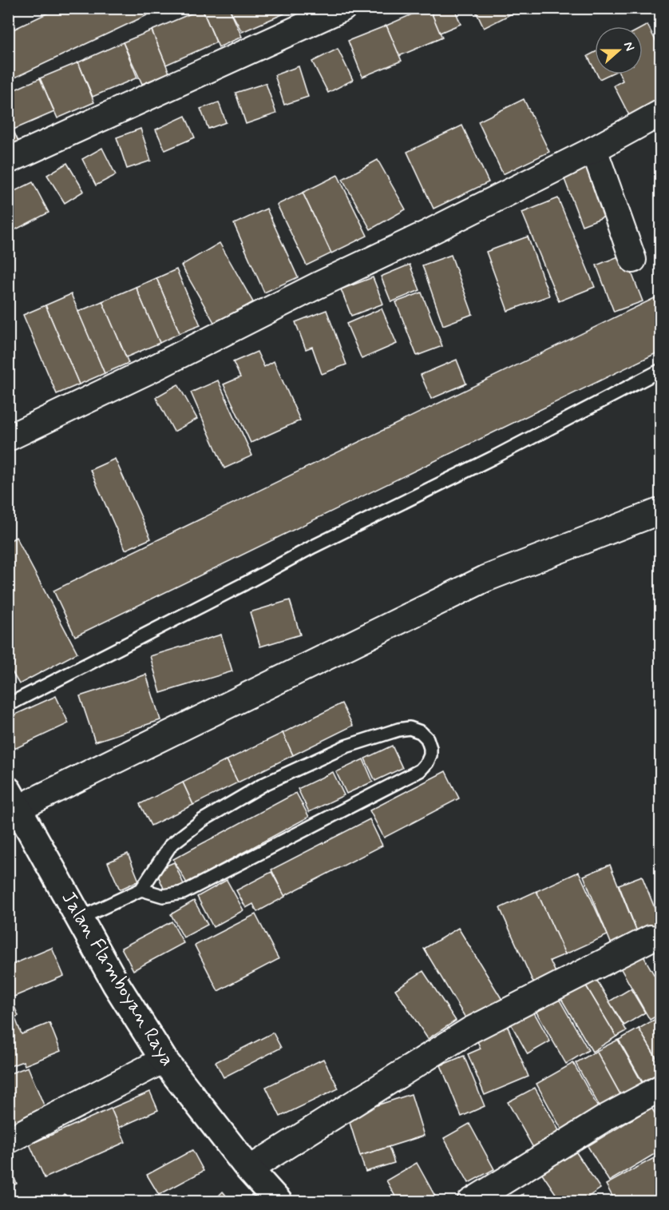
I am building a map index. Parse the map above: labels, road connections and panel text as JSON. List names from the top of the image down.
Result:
{
  "streets": {
    "main road": ["Jalan Flamboyan Raya"]
  },
  "north": "right"
}
